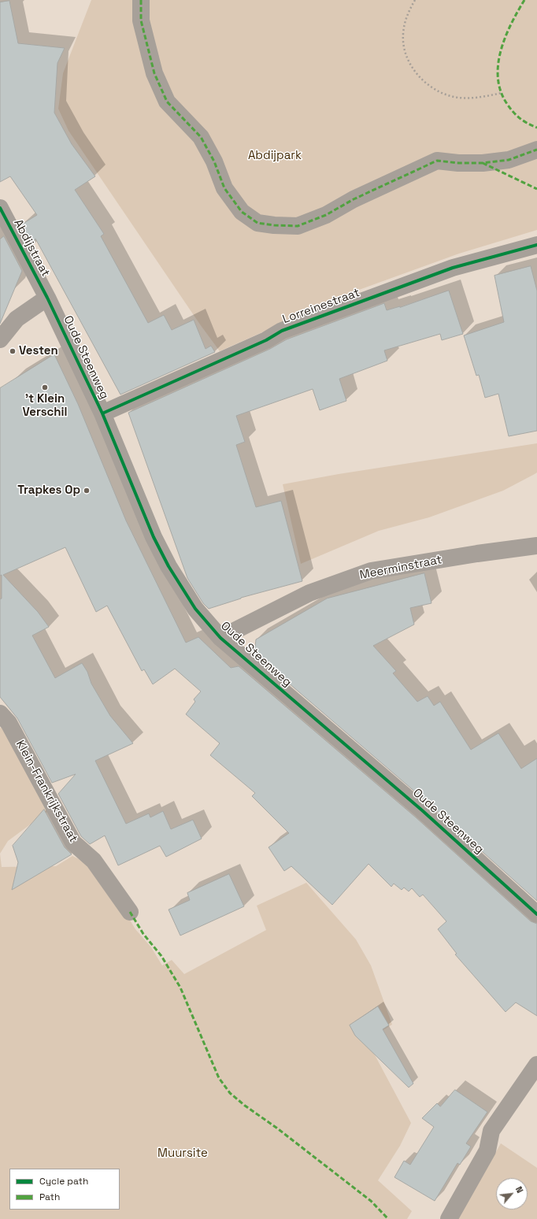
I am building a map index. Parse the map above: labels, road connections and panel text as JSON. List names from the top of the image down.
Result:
{
  "streets": {
    "street": [
      "Abdijstraat",
      "Lorreinestraat",
      "Oude Steenweg",
      "Meerminstraat",
      "Klein-Frankrijkstraat"
    ]
  },
  "crossings": [
    ["Abdijstraat", "Oude Steenweg"],
    ["Lorreinestraat", "Oude Steenweg"],
    ["Oude Steenweg", "Meerminstraat"]
  ],
  "parks": ["Abdijpark", "Muursite"],
  "places": ["Vesten", "’t Klein Verschil", "Trapkes Op"],
  "legend": ["Cycle path", "Path"],
  "north": "top right"
}
